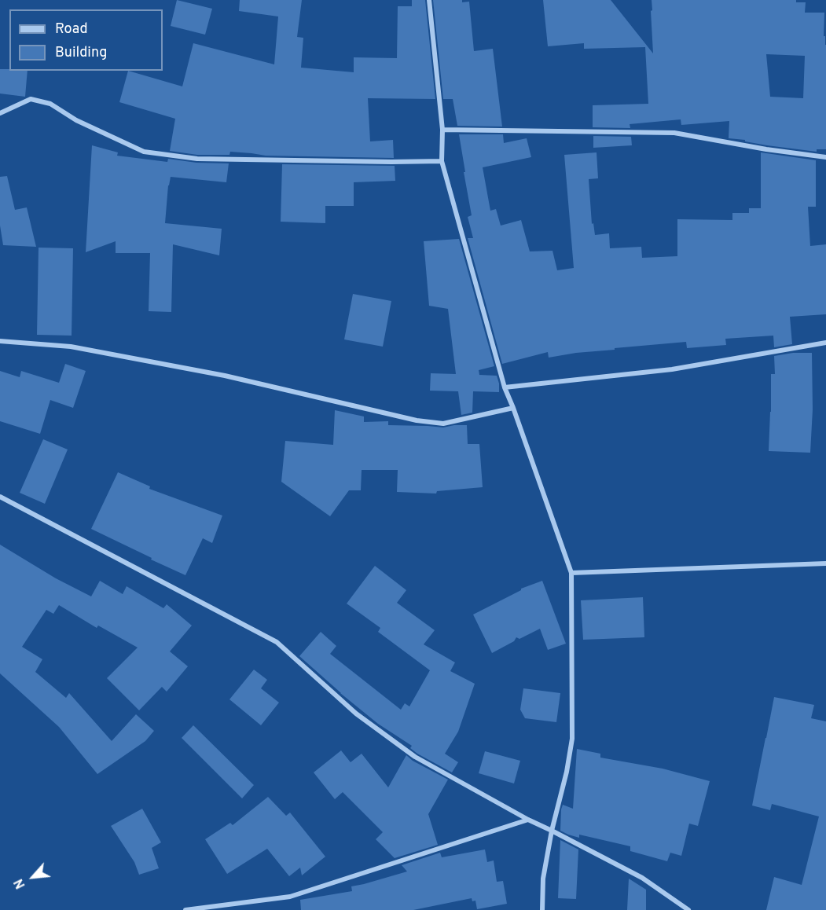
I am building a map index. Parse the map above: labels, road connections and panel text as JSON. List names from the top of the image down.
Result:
{
  "legend": ["Road", "Building"],
  "north": "bottom left"
}
